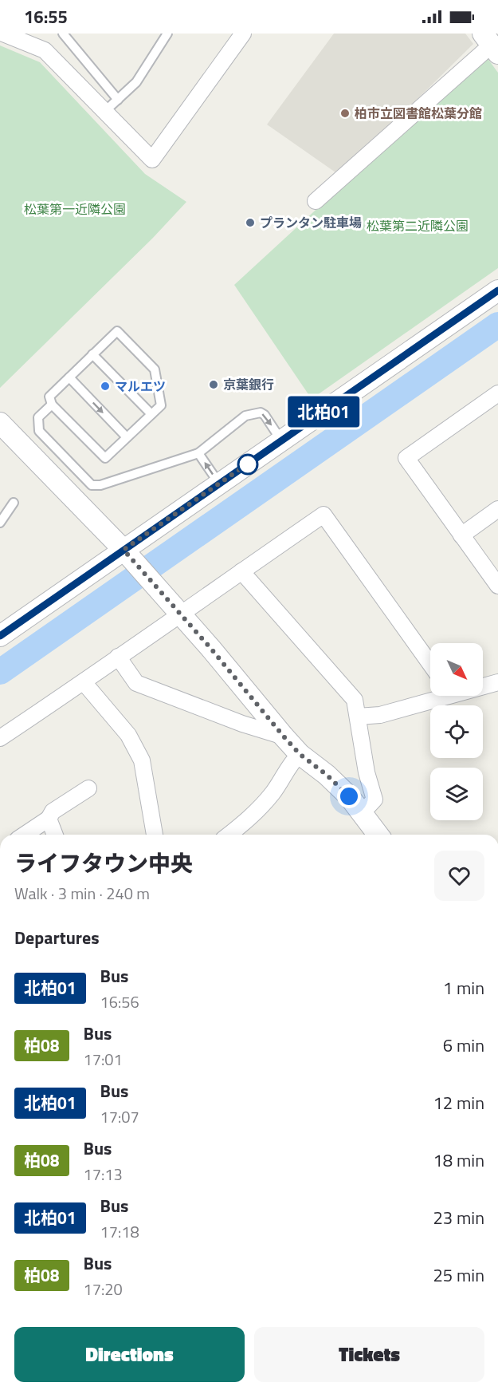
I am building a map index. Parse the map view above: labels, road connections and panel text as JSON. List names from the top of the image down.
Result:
{
  "parks": ["松葉第一近隣公園", "松葉第二近隣公園"],
  "places": [
    "柏市立図書館松葉分館",
    "プランタン駐車場",
    "京葉銀行",
    "マルエツ"
  ],
  "lines": ["bus line 北柏01"],
  "north": "bottom right",
  "page": {
    "status": "16:55",
    "on_map": "北柏01",
    "heading": [
      ["ライフタウン中央", "Walk · 3 min · 240 m"],
      "Departures"
    ],
    "list": [
      {
        "mark": "北柏01",
        "name": "Bus",
        "note": "16:56",
        "value": "1 min"
      },
      {
        "mark": "柏08",
        "name": "Bus",
        "note": "17:01",
        "value": "6 min"
      },
      {
        "mark": "北柏01",
        "name": "Bus",
        "note": "17:07",
        "value": "12 min"
      },
      {
        "mark": "柏08",
        "name": "Bus",
        "note": "17:13",
        "value": "18 min"
      },
      {
        "mark": "北柏01",
        "name": "Bus",
        "note": "17:18",
        "value": "23 min"
      },
      {
        "mark": "柏08",
        "name": "Bus",
        "note": "17:20",
        "value": "25 min"
      }
    ],
    "buttons": ["Directions", "Tickets"]
  }
}
